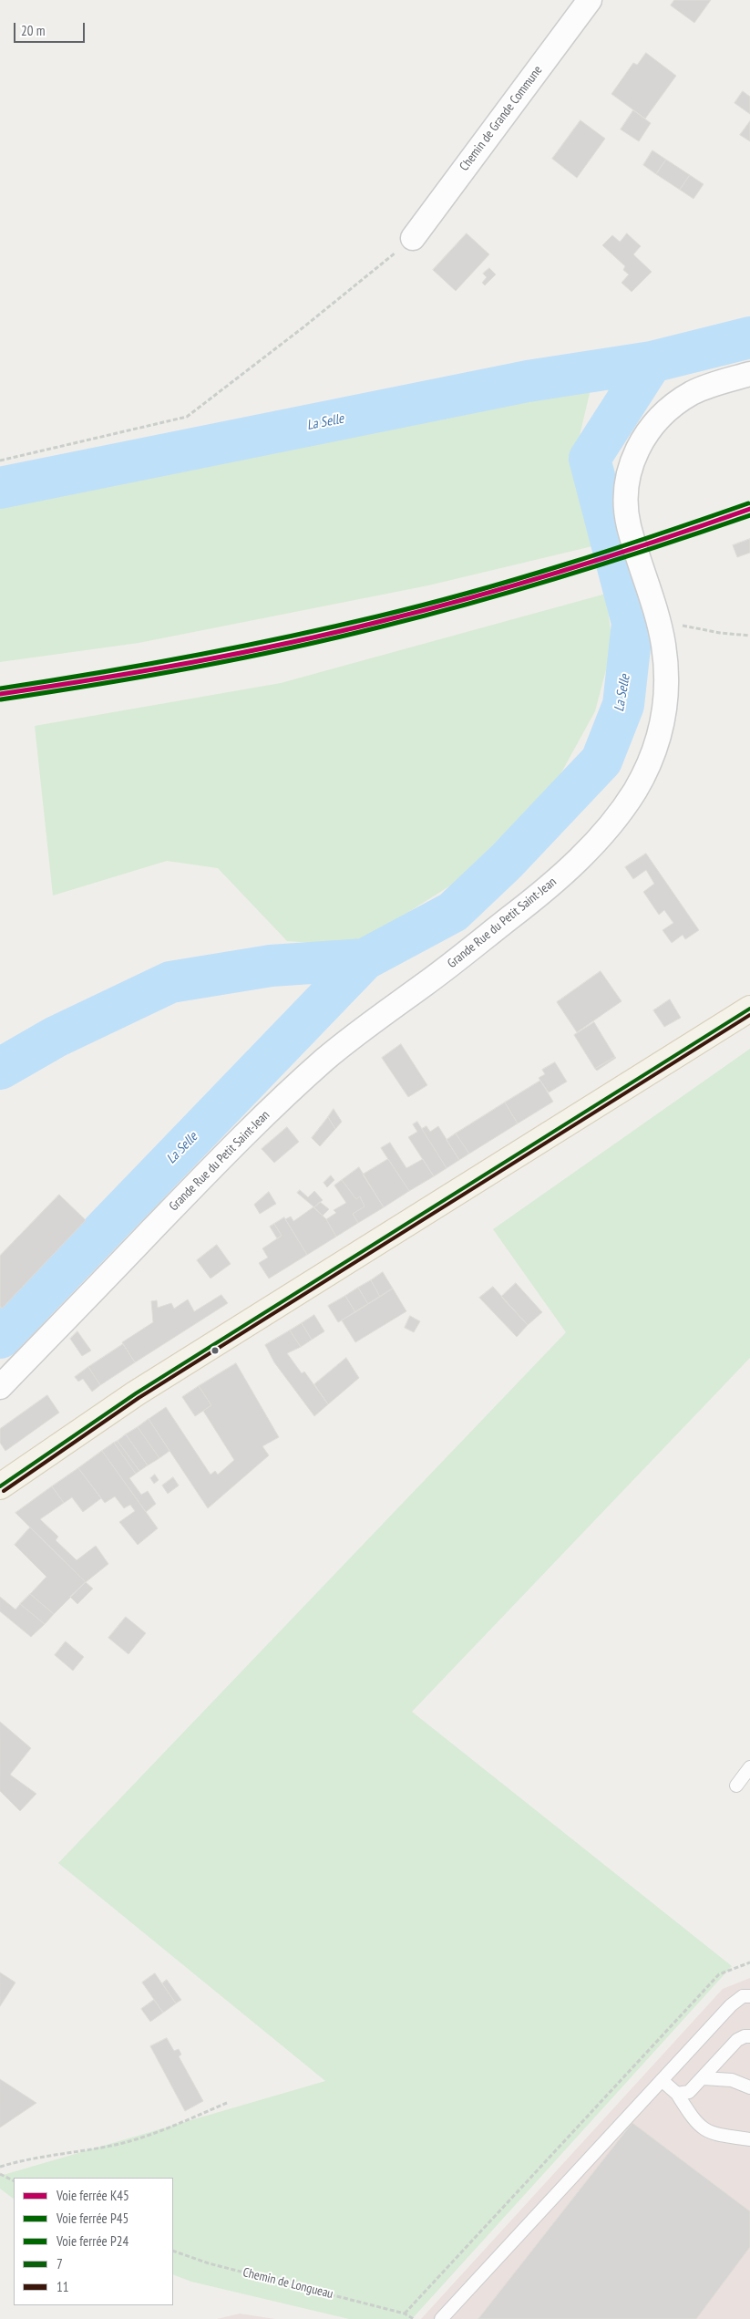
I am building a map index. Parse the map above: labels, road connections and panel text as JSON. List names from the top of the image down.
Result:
{
  "streets": {
    "street": ["Chemin de Grande Commune", "Grande Rue du Petit Saint-Jean"],
    "path": ["Chemin de Longueau"]
  },
  "water": ["La Selle"],
  "lines": [
    "rail line P24",
    "rail line K45",
    "rail line P45",
    "transit line 7",
    "transit line 11"
  ],
  "legend": [
    "Voie ferrée K45",
    "Voie ferrée P45",
    "Voie ferrée P24",
    "7",
    "11"
  ],
  "scale_bar": "20 m"
}
